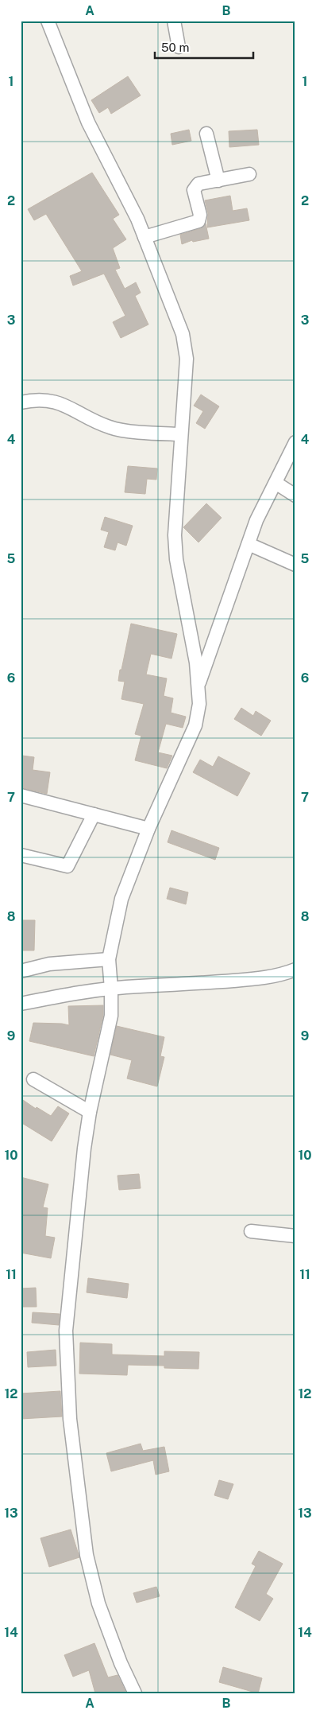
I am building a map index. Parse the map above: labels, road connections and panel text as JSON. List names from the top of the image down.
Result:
{
  "scale_bar": "50 m",
  "grid": {
    "columns": ["A", "B"],
    "rows": [
      "1",
      "2",
      "3",
      "4",
      "5",
      "6",
      "7",
      "8",
      "9",
      "10",
      "11",
      "12",
      "13",
      "14"
    ]
  }
}
